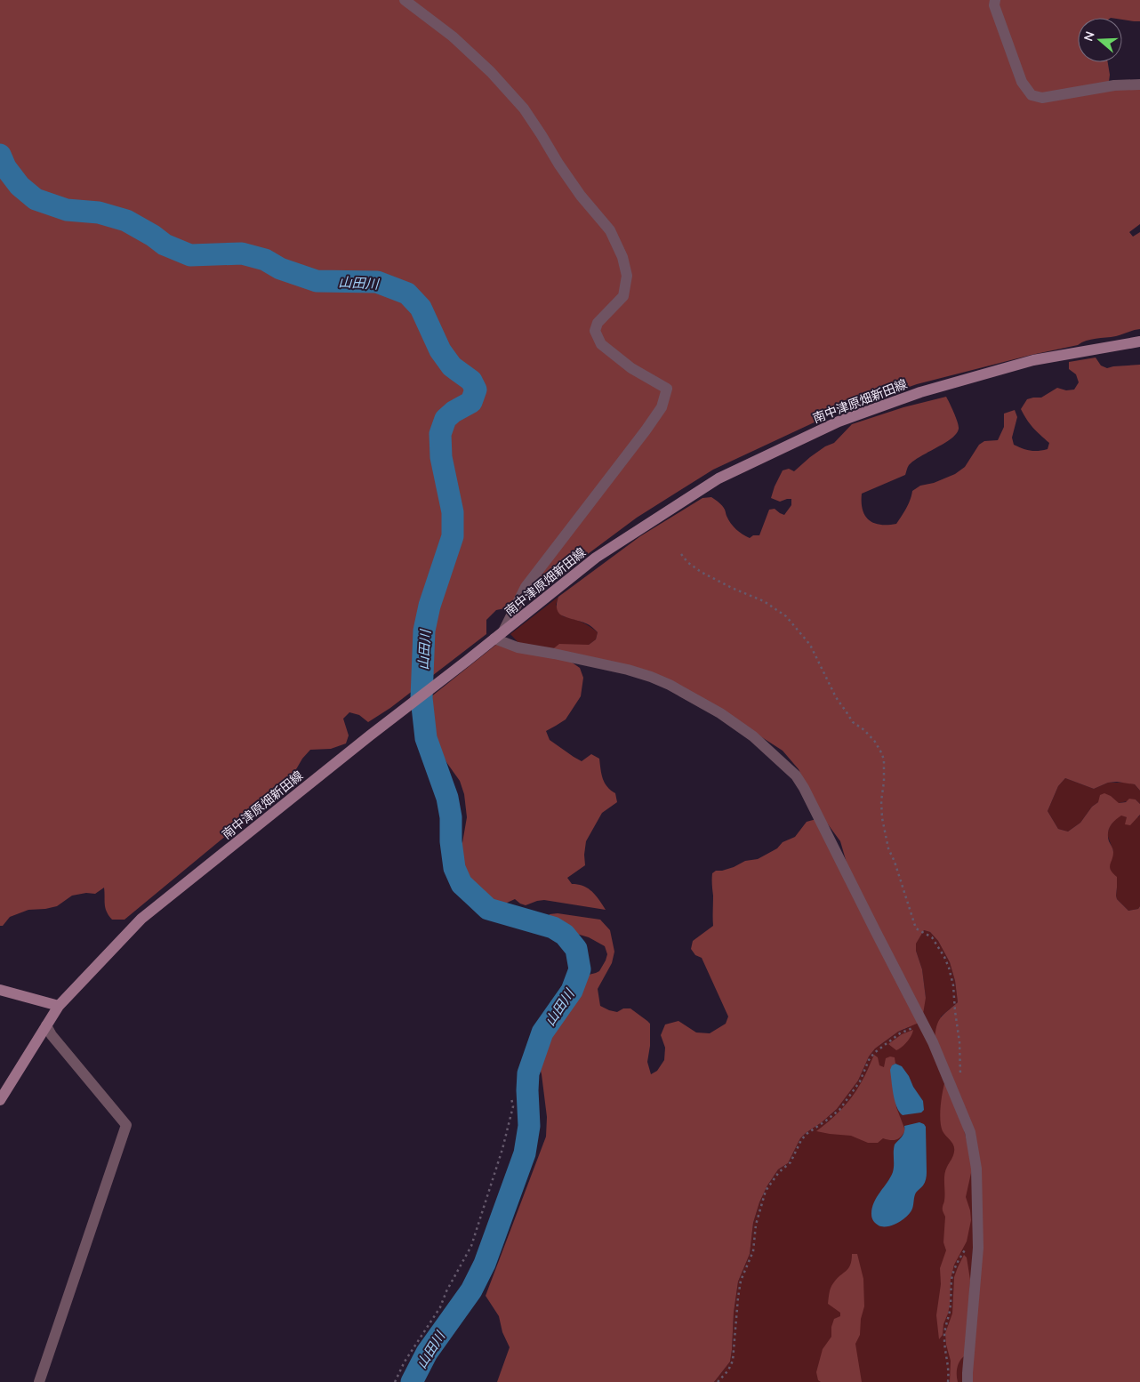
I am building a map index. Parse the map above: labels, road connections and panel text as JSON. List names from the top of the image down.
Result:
{
  "streets": {
    "main road": ["南中津原畑新田線"]
  },
  "water": ["山田川"],
  "north": "left"
}
